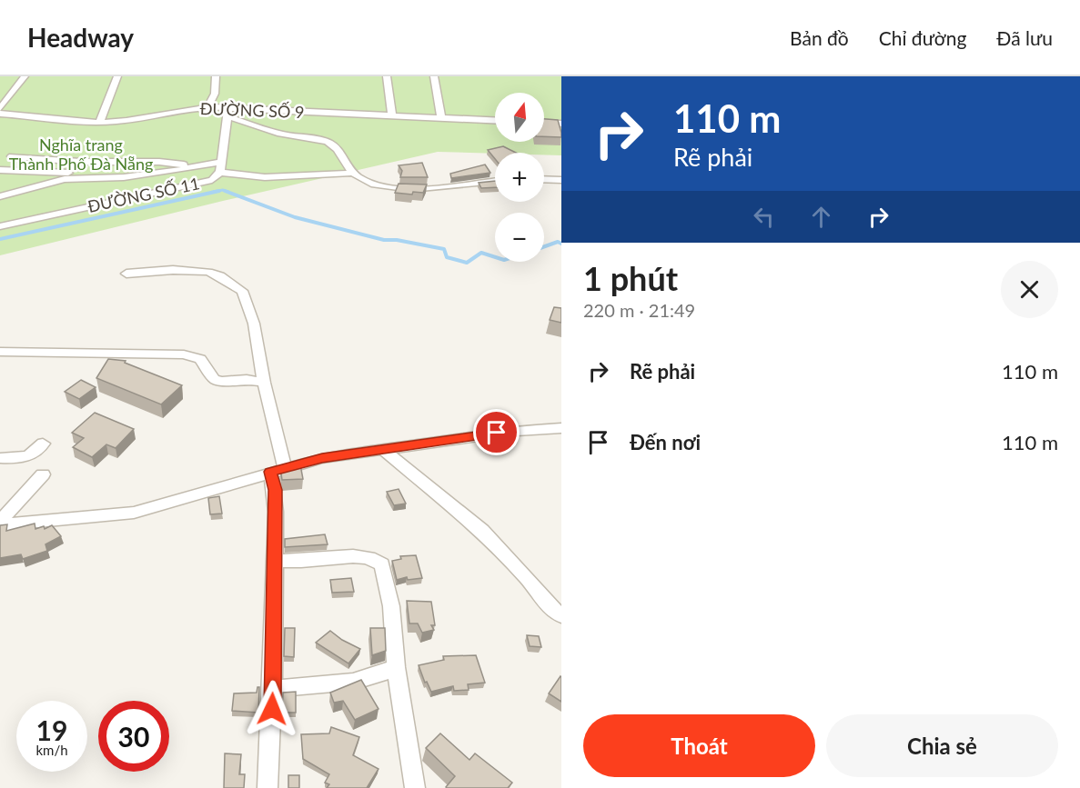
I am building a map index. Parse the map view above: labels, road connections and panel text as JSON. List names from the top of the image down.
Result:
{
  "streets": {
    "street": ["ĐƯỜNG SỐ 9", "ĐƯỜNG SỐ 11"]
  },
  "crossings": [
    ["ĐƯỜNG SỐ 9", "ĐƯỜNG SỐ 11"]
  ],
  "parks": ["Nghĩa trang Thành Phố Đà Nẵng"],
  "north": "top",
  "page": {
    "header": "Headway",
    "nav": ["Bản đồ", "Chỉ đường", "Đã lưu"],
    "turn": ["110 m", "Rẽ phải"],
    "map_buttons": ["+", "−"],
    "heading": ["1 phút", "220 m · 21:49"],
    "list": [
      {
        "name": "Rẽ phải",
        "value": "110 m"
      },
      {
        "name": "Đến nơi",
        "value": "110 m"
      }
    ],
    "speed": "19 km/h",
    "limit": "30",
    "buttons": ["Thoát", "Chia sẻ"]
  }
}
